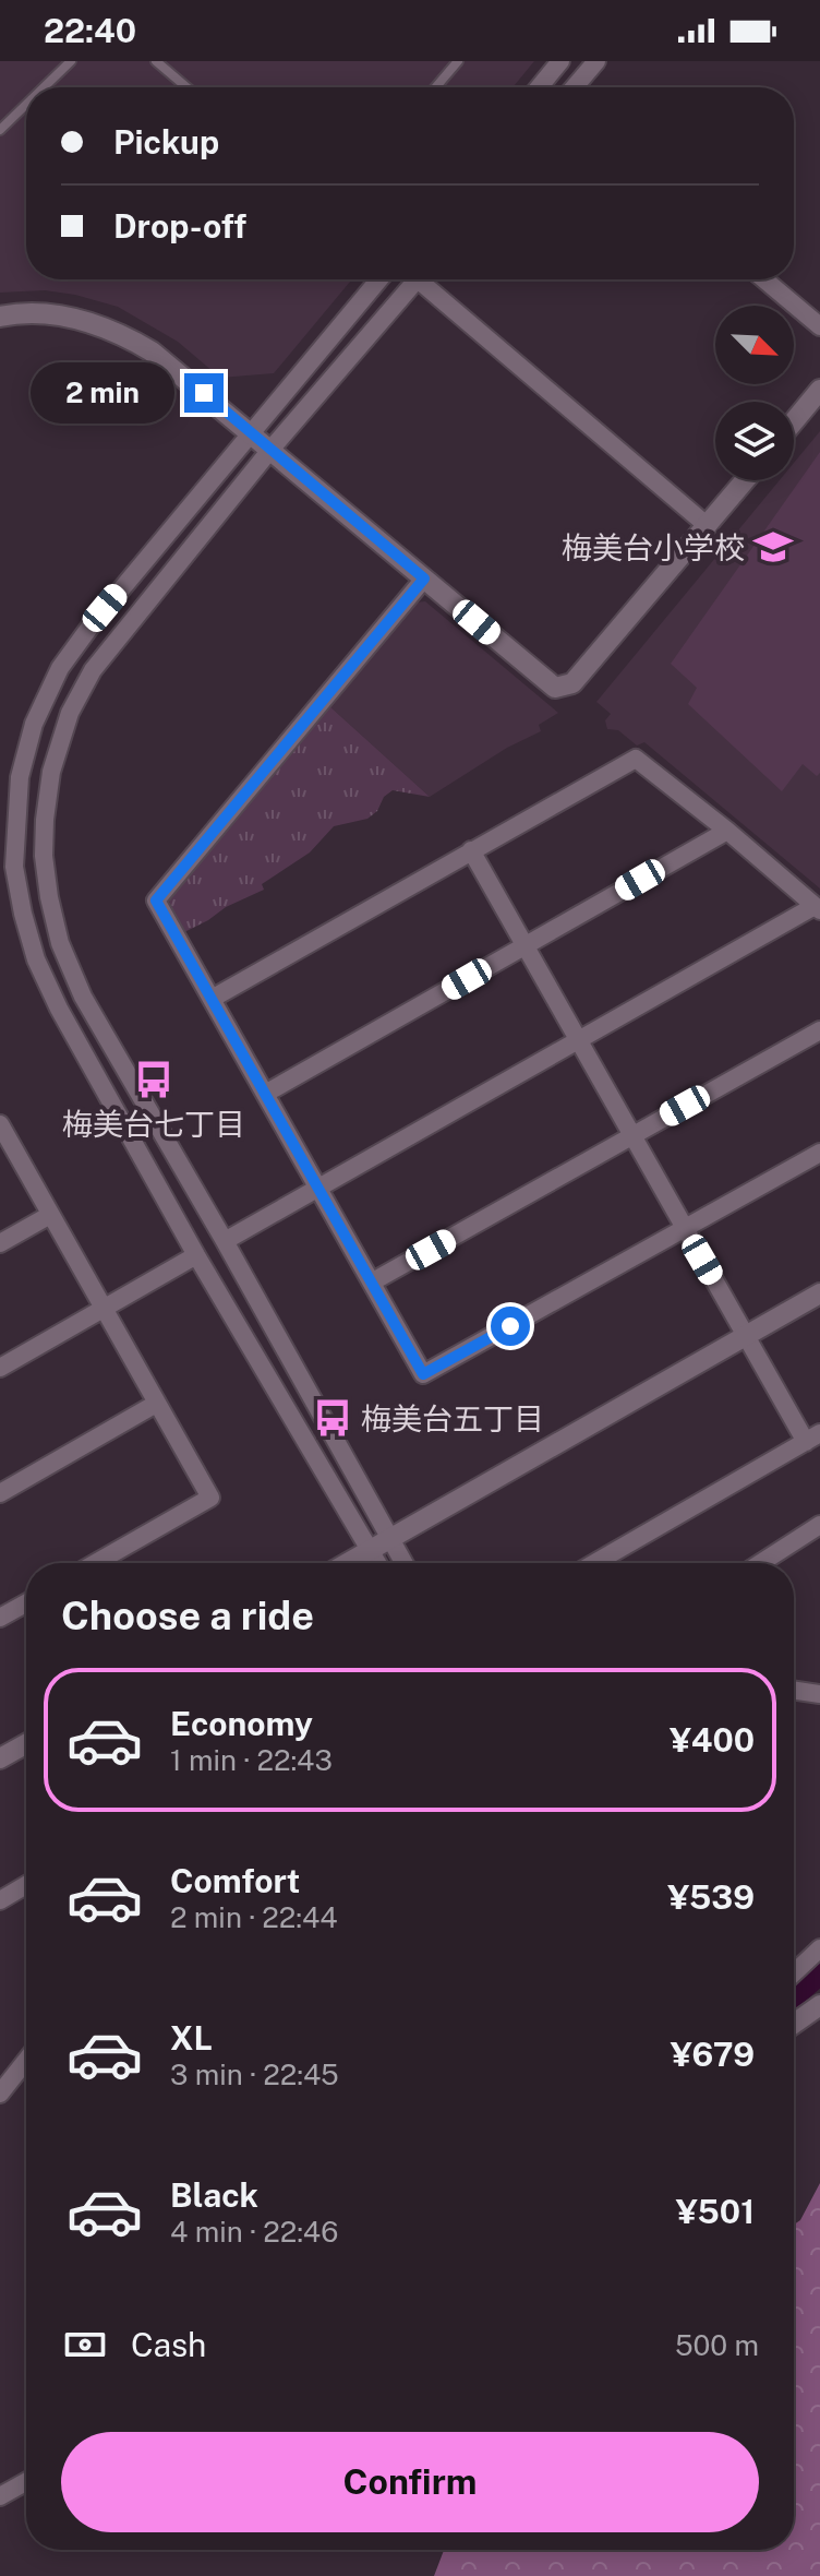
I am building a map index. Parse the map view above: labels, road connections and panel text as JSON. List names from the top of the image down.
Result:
{
  "places": {
    "school or university": ["梅美台小学校"],
    "bus stop": ["梅美台七丁目", "梅美台五丁目"]
  },
  "north": "bottom right",
  "page": {
    "status": "22:40",
    "banner": ["Pickup", "Drop-off"],
    "bubble": "2 min",
    "heading": "Choose a ride",
    "list": [
      {
        "name": "Economy",
        "note": "1 min · 22:43",
        "value": "¥400"
      },
      {
        "name": "Comfort",
        "note": "2 min · 22:44",
        "value": "¥539"
      },
      {
        "name": "XL",
        "note": "3 min · 22:45",
        "value": "¥679"
      },
      {
        "name": "Black",
        "note": "4 min · 22:46",
        "value": "¥501"
      }
    ],
    "pay": ["Cash", "500 m"],
    "buttons": "Confirm"
  }
}
